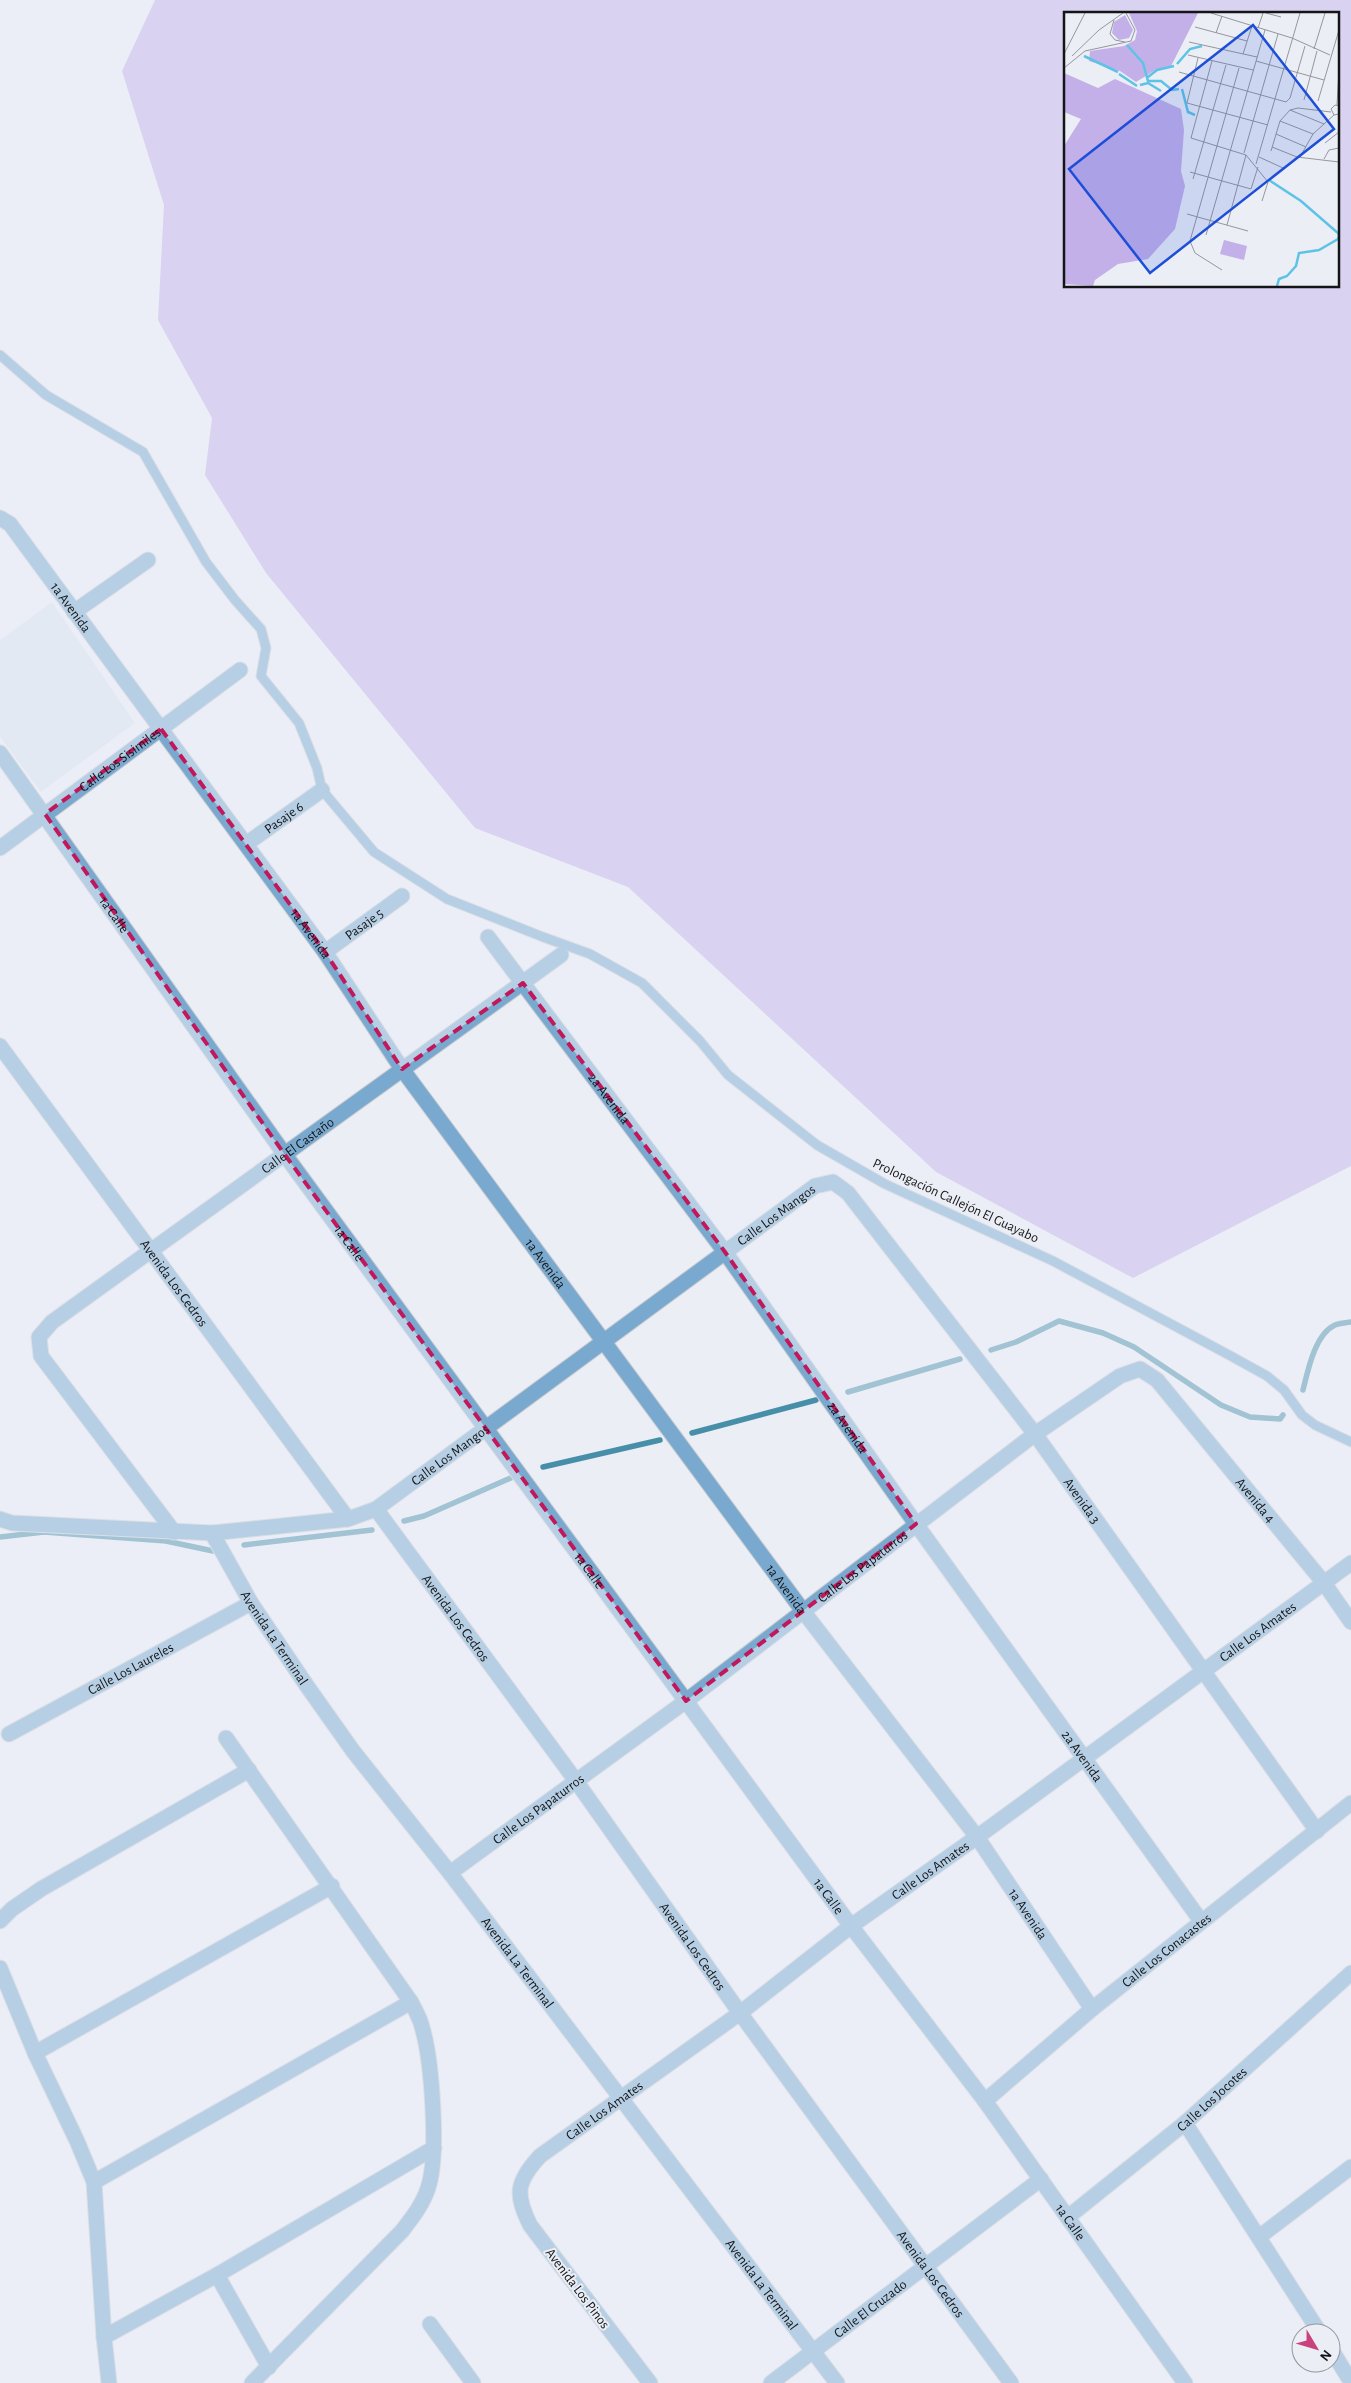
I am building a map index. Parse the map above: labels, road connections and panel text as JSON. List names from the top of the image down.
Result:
{
  "streets": {
    "street": [
      "1a Avenida",
      "Calle Los Sisimiles",
      "Pasaje 6",
      "1a Calle",
      "Pasaje 5",
      "2a Avenida",
      "Calle El Castaño",
      "Calle Los Mangos",
      "Avenida Los Cedros",
      "Avenida 3",
      "Avenida 4",
      "Calle Los Papaturros",
      "Calle Los Amates",
      "Avenida La Terminal",
      "Calle Los Laureles",
      "Calle Los Conacastes",
      "Calle Los Jocotes",
      "Avenida Los Pinos",
      "Calle El Cruzado"
    ],
    "lane": ["Prolongación Callejón El Guayabo"]
  },
  "crossings": [
    ["1a Avenida", "Calle Los Sisimiles"],
    ["1a Avenida", "Pasaje 6"],
    ["1a Avenida", "Pasaje 5"],
    ["1a Avenida", "Calle El Castaño"],
    ["1a Avenida", "Calle Los Mangos"],
    ["1a Avenida", "Calle Los Papaturros"],
    ["1a Avenida", "Calle Los Amates"],
    ["1a Avenida", "Calle Los Conacastes"],
    ["Calle Los Sisimiles", "1a Calle"],
    ["Pasaje 6", "Prolongación Callejón El Guayabo"],
    ["1a Calle", "Calle El Castaño"],
    ["1a Calle", "Calle Los Mangos"],
    ["1a Calle", "Calle Los Papaturros"],
    ["1a Calle", "Calle Los Amates"],
    ["1a Calle", "Calle Los Conacastes"],
    ["1a Calle", "Calle Los Jocotes"],
    ["1a Calle", "Calle El Cruzado"],
    ["2a Avenida", "Calle El Castaño"],
    ["2a Avenida", "Calle Los Mangos"],
    ["2a Avenida", "Calle Los Papaturros"],
    ["2a Avenida", "Calle Los Amates"],
    ["2a Avenida", "Calle Los Conacastes"],
    ["Calle El Castaño", "Calle Los Mangos"],
    ["Calle El Castaño", "Avenida Los Cedros"],
    ["Calle Los Mangos", "Avenida Los Cedros"],
    ["Calle Los Mangos", "Avenida 3"],
    ["Calle Los Mangos", "Avenida La Terminal"],
    ["Avenida Los Cedros", "Calle Los Papaturros"],
    ["Avenida Los Cedros", "Calle Los Amates"],
    ["Avenida Los Cedros", "Calle El Cruzado"],
    ["Avenida 3", "Calle Los Papaturros"],
    ["Avenida 3", "Calle Los Amates"],
    ["Avenida 3", "Calle Los Conacastes"],
    ["Avenida 4", "Calle Los Papaturros"],
    ["Avenida 4", "Calle Los Amates"],
    ["Calle Los Papaturros", "Avenida La Terminal"],
    ["Calle Los Amates", "Avenida La Terminal"],
    ["Calle Los Amates", "Avenida Los Pinos"],
    ["Avenida La Terminal", "Calle Los Laureles"],
    ["Avenida La Terminal", "Calle El Cruzado"]
  ],
  "north": "bottom right"
}
